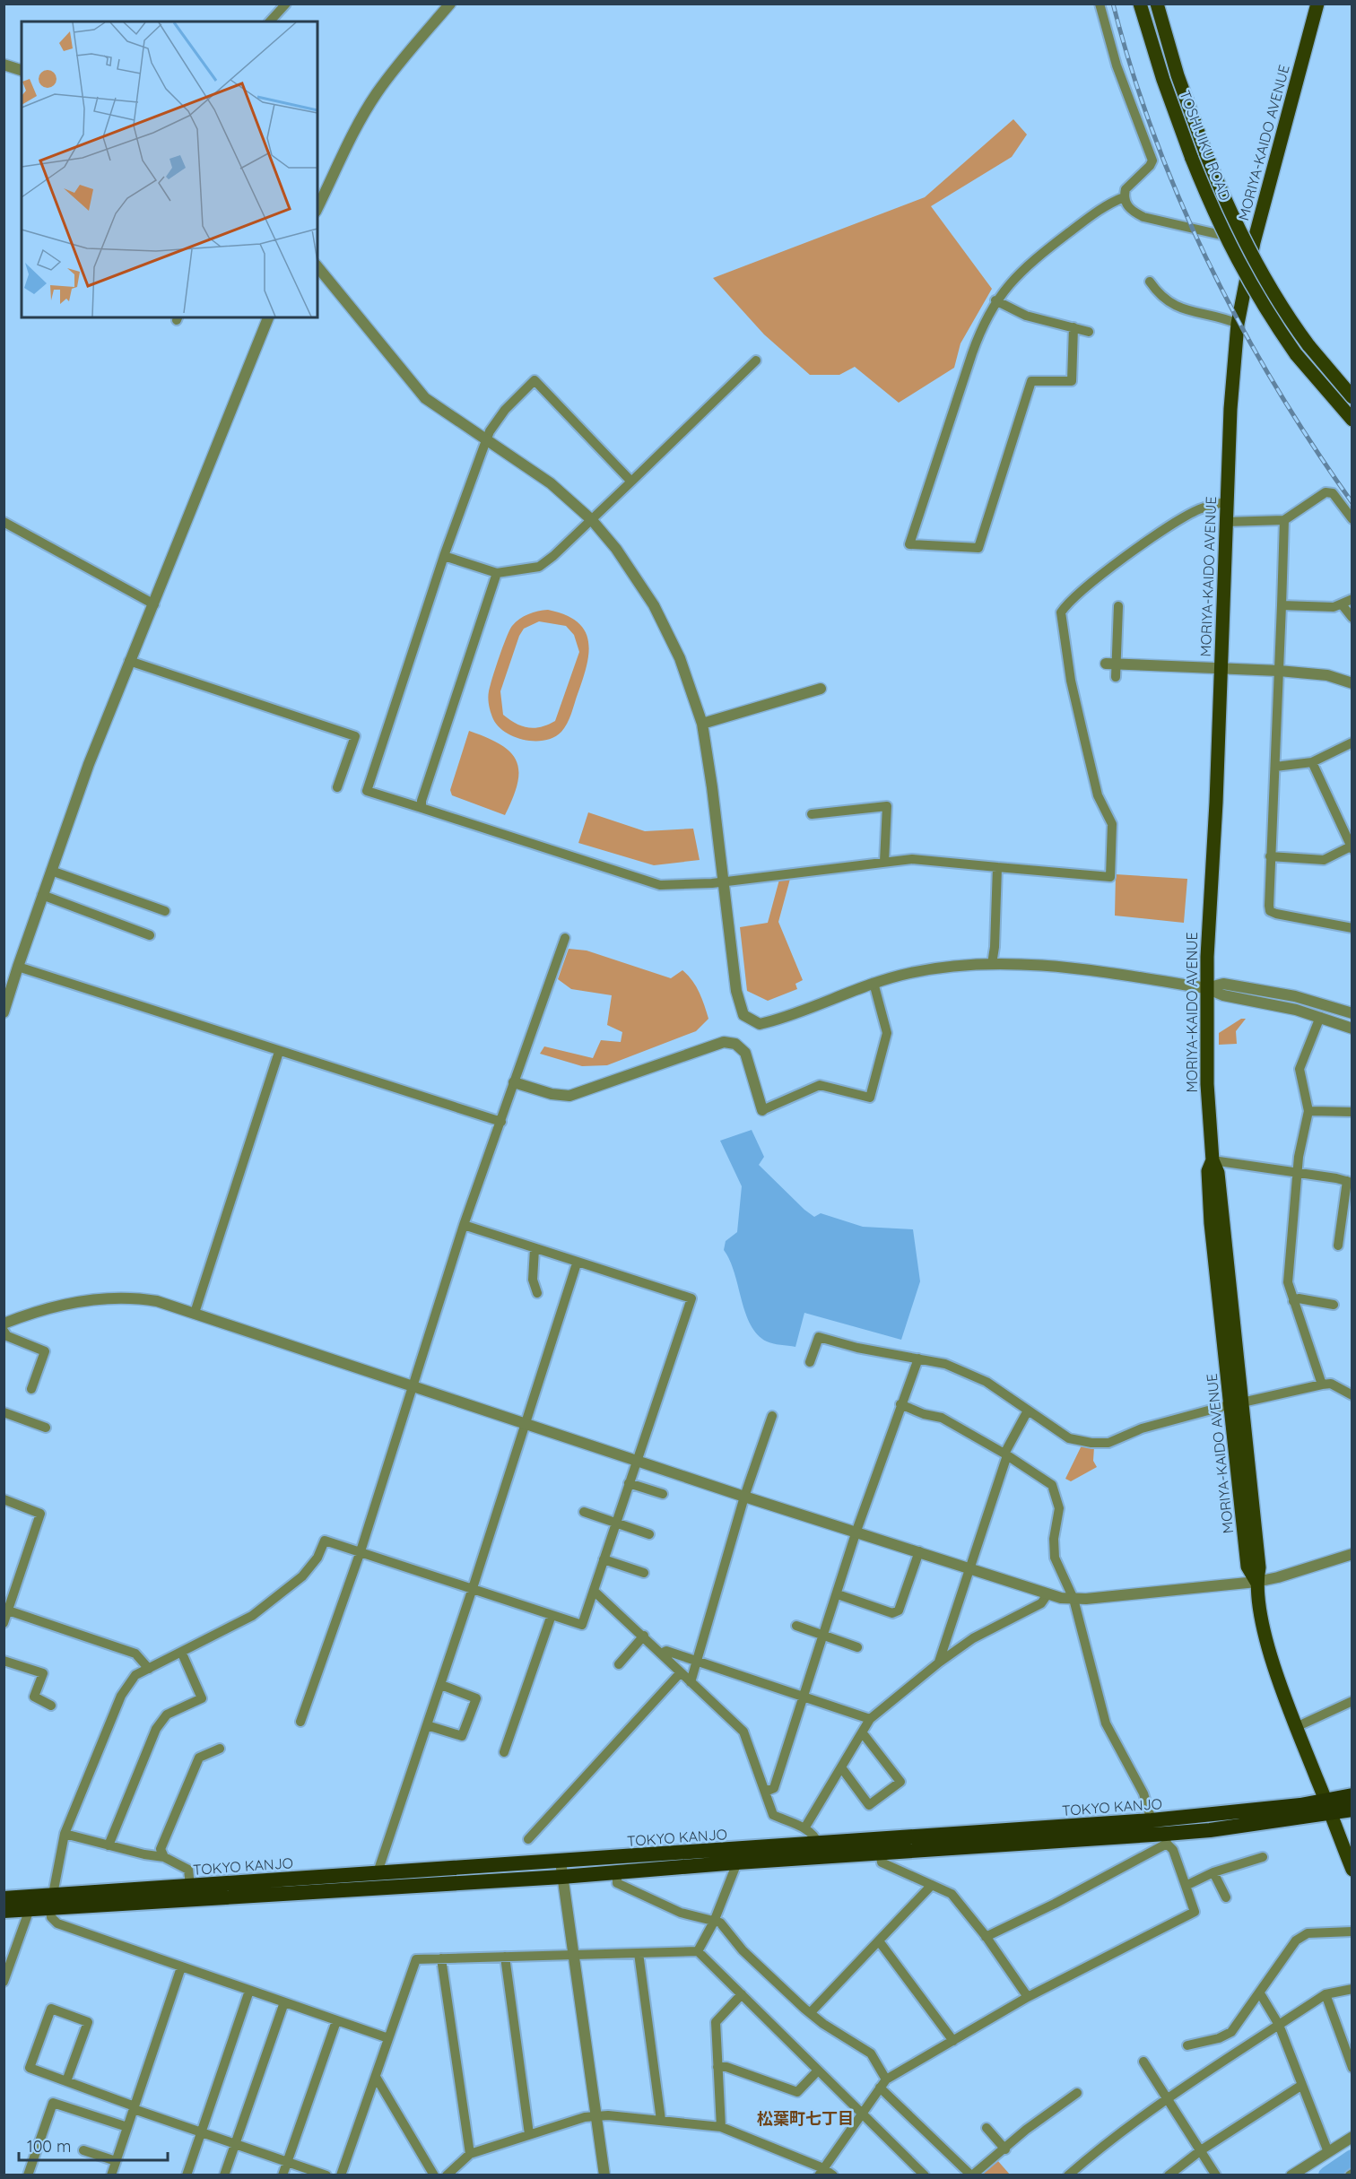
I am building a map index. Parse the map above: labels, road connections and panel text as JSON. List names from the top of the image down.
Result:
{
  "streets": {
    "highway": ["TOKYO KANJO"],
    "main road": ["MORIYA-KAIDO AVENUE", "TOSHIJIKU ROAD"]
  },
  "crossings": [
    ["MORIYA-KAIDO AVENUE", "TOKYO KANJO"]
  ],
  "districts": ["松葉町七丁目"],
  "scale_bar": "100 m"
}
